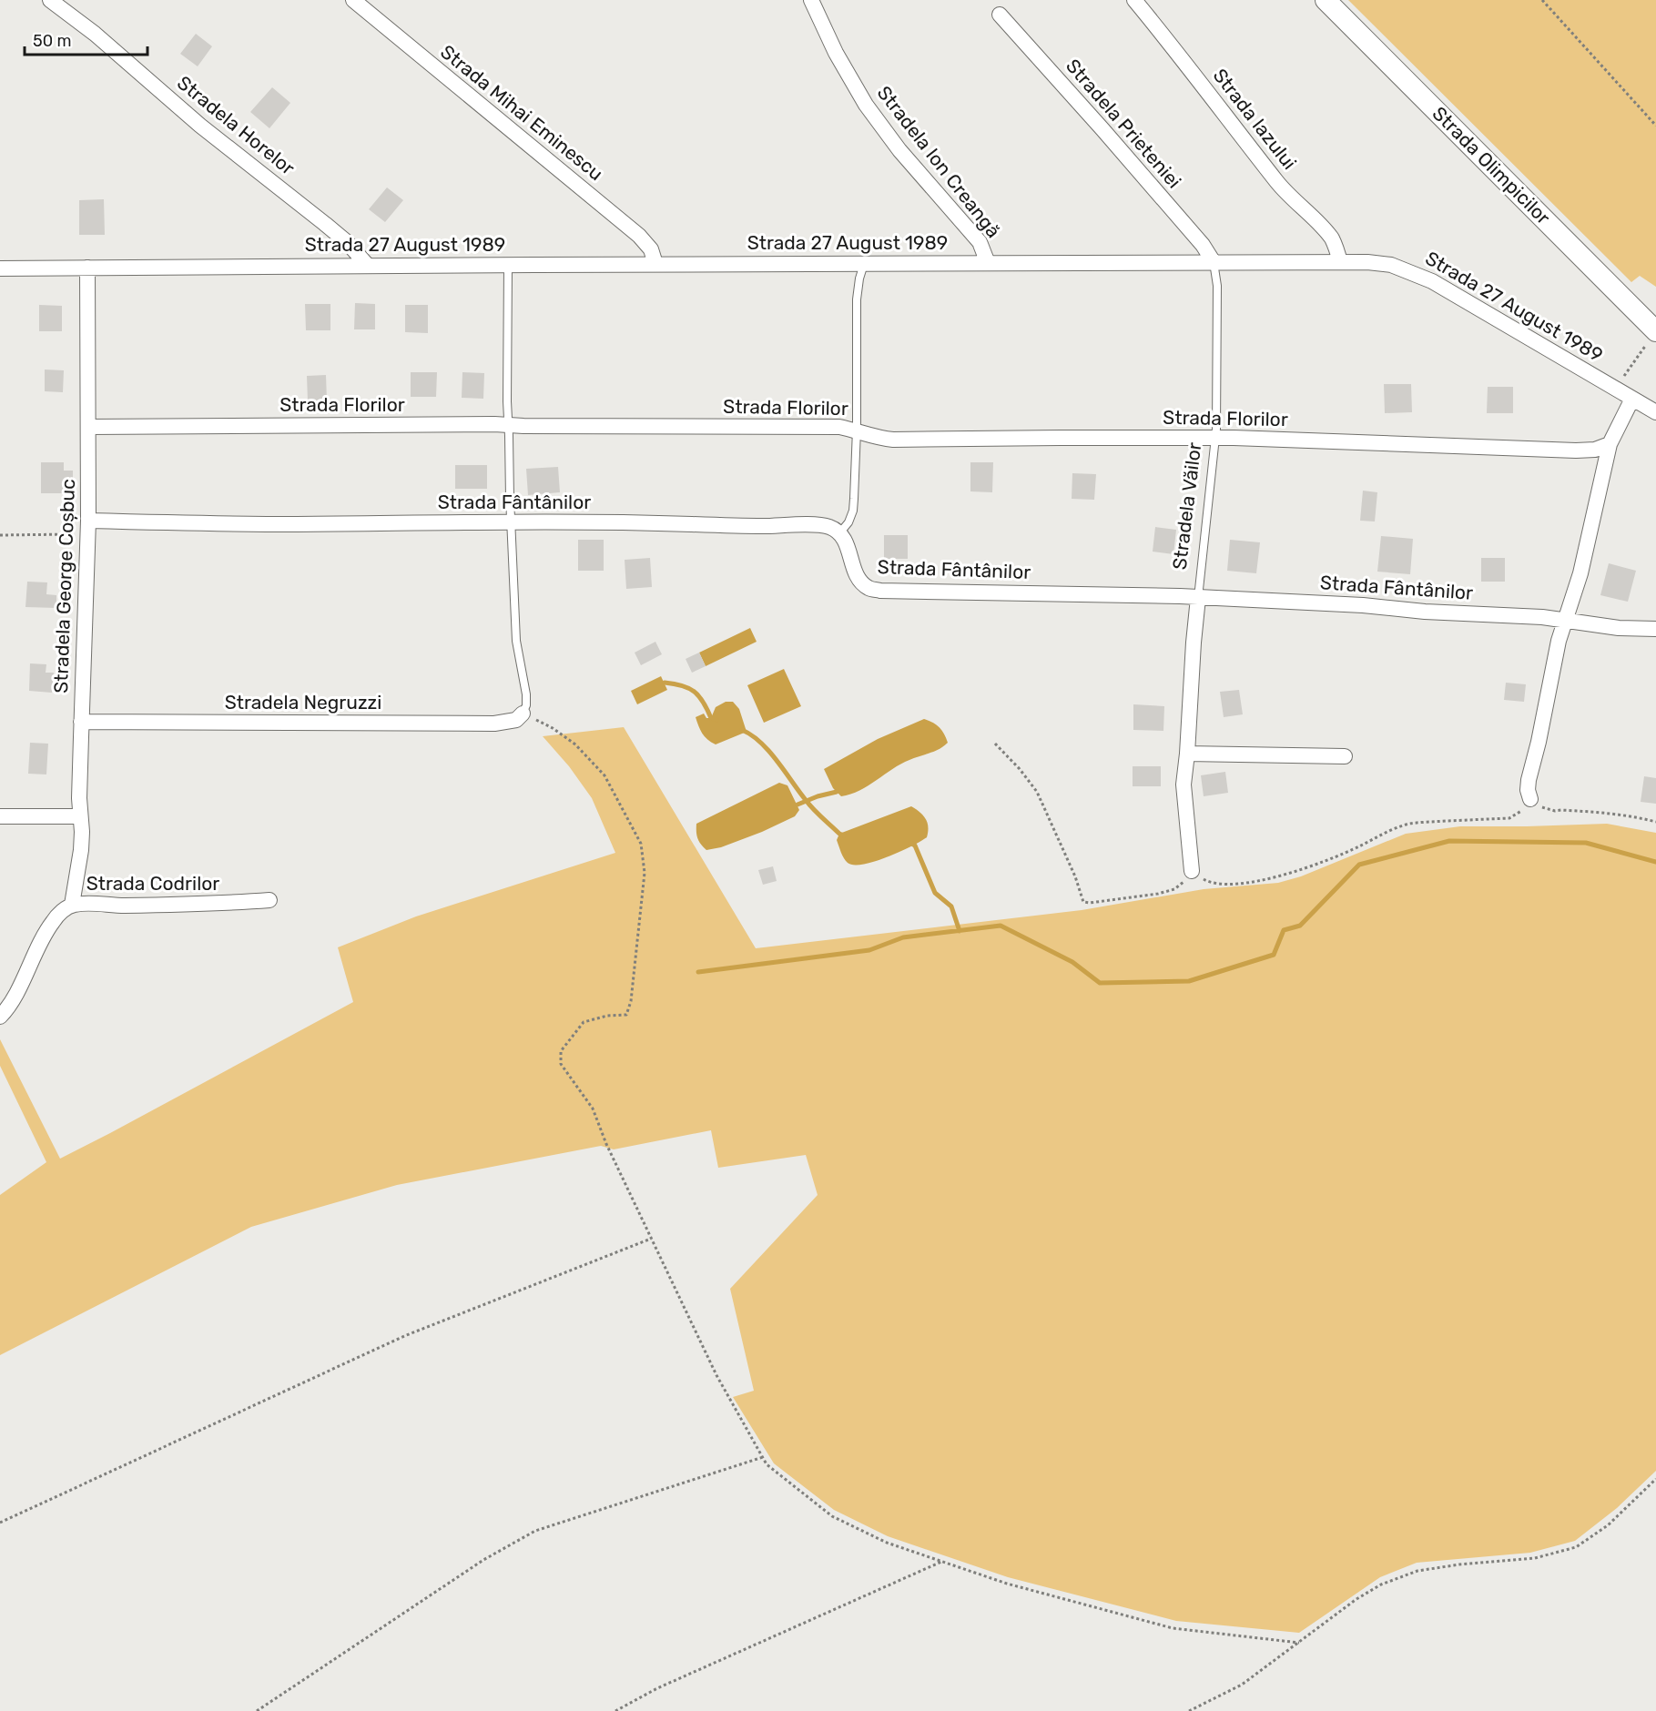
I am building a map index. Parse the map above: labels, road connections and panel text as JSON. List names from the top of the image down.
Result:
{
  "streets": {
    "main road": ["Strada Olimpicilor"],
    "street": [
      "Strada Mihai Eminescu",
      "Strada Iazului",
      "Stradela Prieteniei",
      "Stradela Horelor",
      "Stradela Ion Creangă",
      "Strada 27 August 1989",
      "Strada Florilor",
      "Strada Fântânilor",
      "Stradela Văilor",
      "Stradela George Coșbuc",
      "Stradela Negruzzi",
      "Strada Codrilor"
    ]
  },
  "crossings": [
    ["Strada Mihai Eminescu", "Strada 27 August 1989"],
    ["Strada Iazului", "Strada 27 August 1989"],
    ["Stradela Prieteniei", "Strada 27 August 1989"],
    ["Stradela Prieteniei", "Stradela Văilor"],
    ["Stradela Horelor", "Strada 27 August 1989"],
    ["Stradela Ion Creangă", "Strada 27 August 1989"],
    ["Strada 27 August 1989", "Stradela Văilor"],
    ["Strada 27 August 1989", "Stradela George Coșbuc"],
    ["Strada Florilor", "Stradela Văilor"],
    ["Strada Florilor", "Stradela George Coșbuc"],
    ["Strada Fântânilor", "Stradela Văilor"],
    ["Strada Fântânilor", "Stradela George Coșbuc"],
    ["Stradela George Coșbuc", "Stradela Negruzzi"],
    ["Stradela George Coșbuc", "Strada Codrilor"]
  ],
  "scale_bar": "50 m"
}
